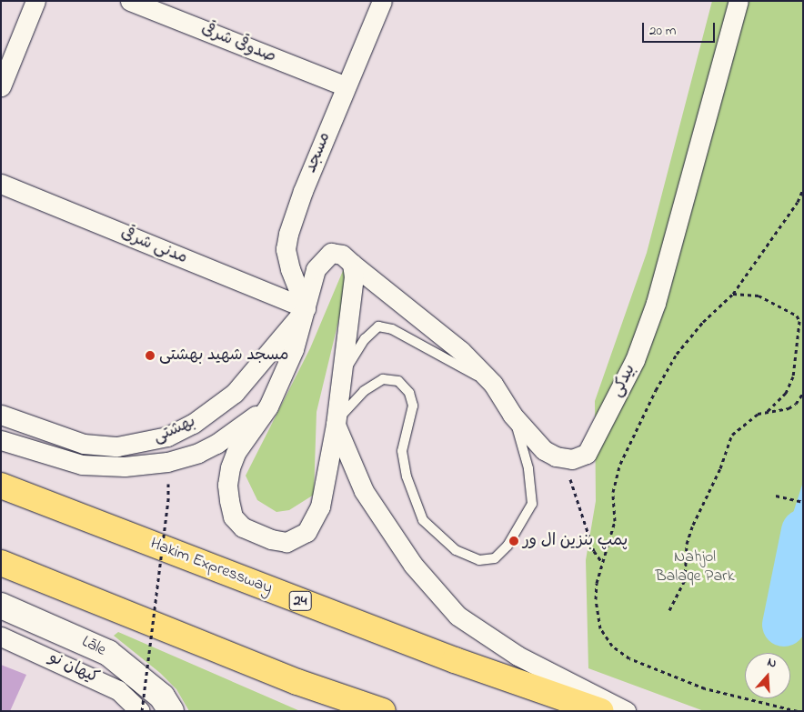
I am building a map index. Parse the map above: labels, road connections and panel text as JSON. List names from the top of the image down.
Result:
{
  "streets": {
    "highway": ["Hakim Expressway", "24"],
    "main road": ["Lāle"],
    "street": [
      "صدوقی شرقی",
      "مسجد",
      "مدنی شرقی",
      "بیدکی",
      "بهشتی",
      "کیهان نو"
    ]
  },
  "crossings": [
    ["صدوقی شرقی", "مسجد"],
    ["مسجد", "مدنی شرقی"],
    ["مسجد", "بهشتی"],
    ["مدنی شرقی", "بهشتی"]
  ],
  "parks": ["Nahjol Balaqe Park"],
  "places": ["مسجد شهید بهشتی", "پمپ بنزین ال ور"],
  "scale_bar": "20 m",
  "north": "top"
}
